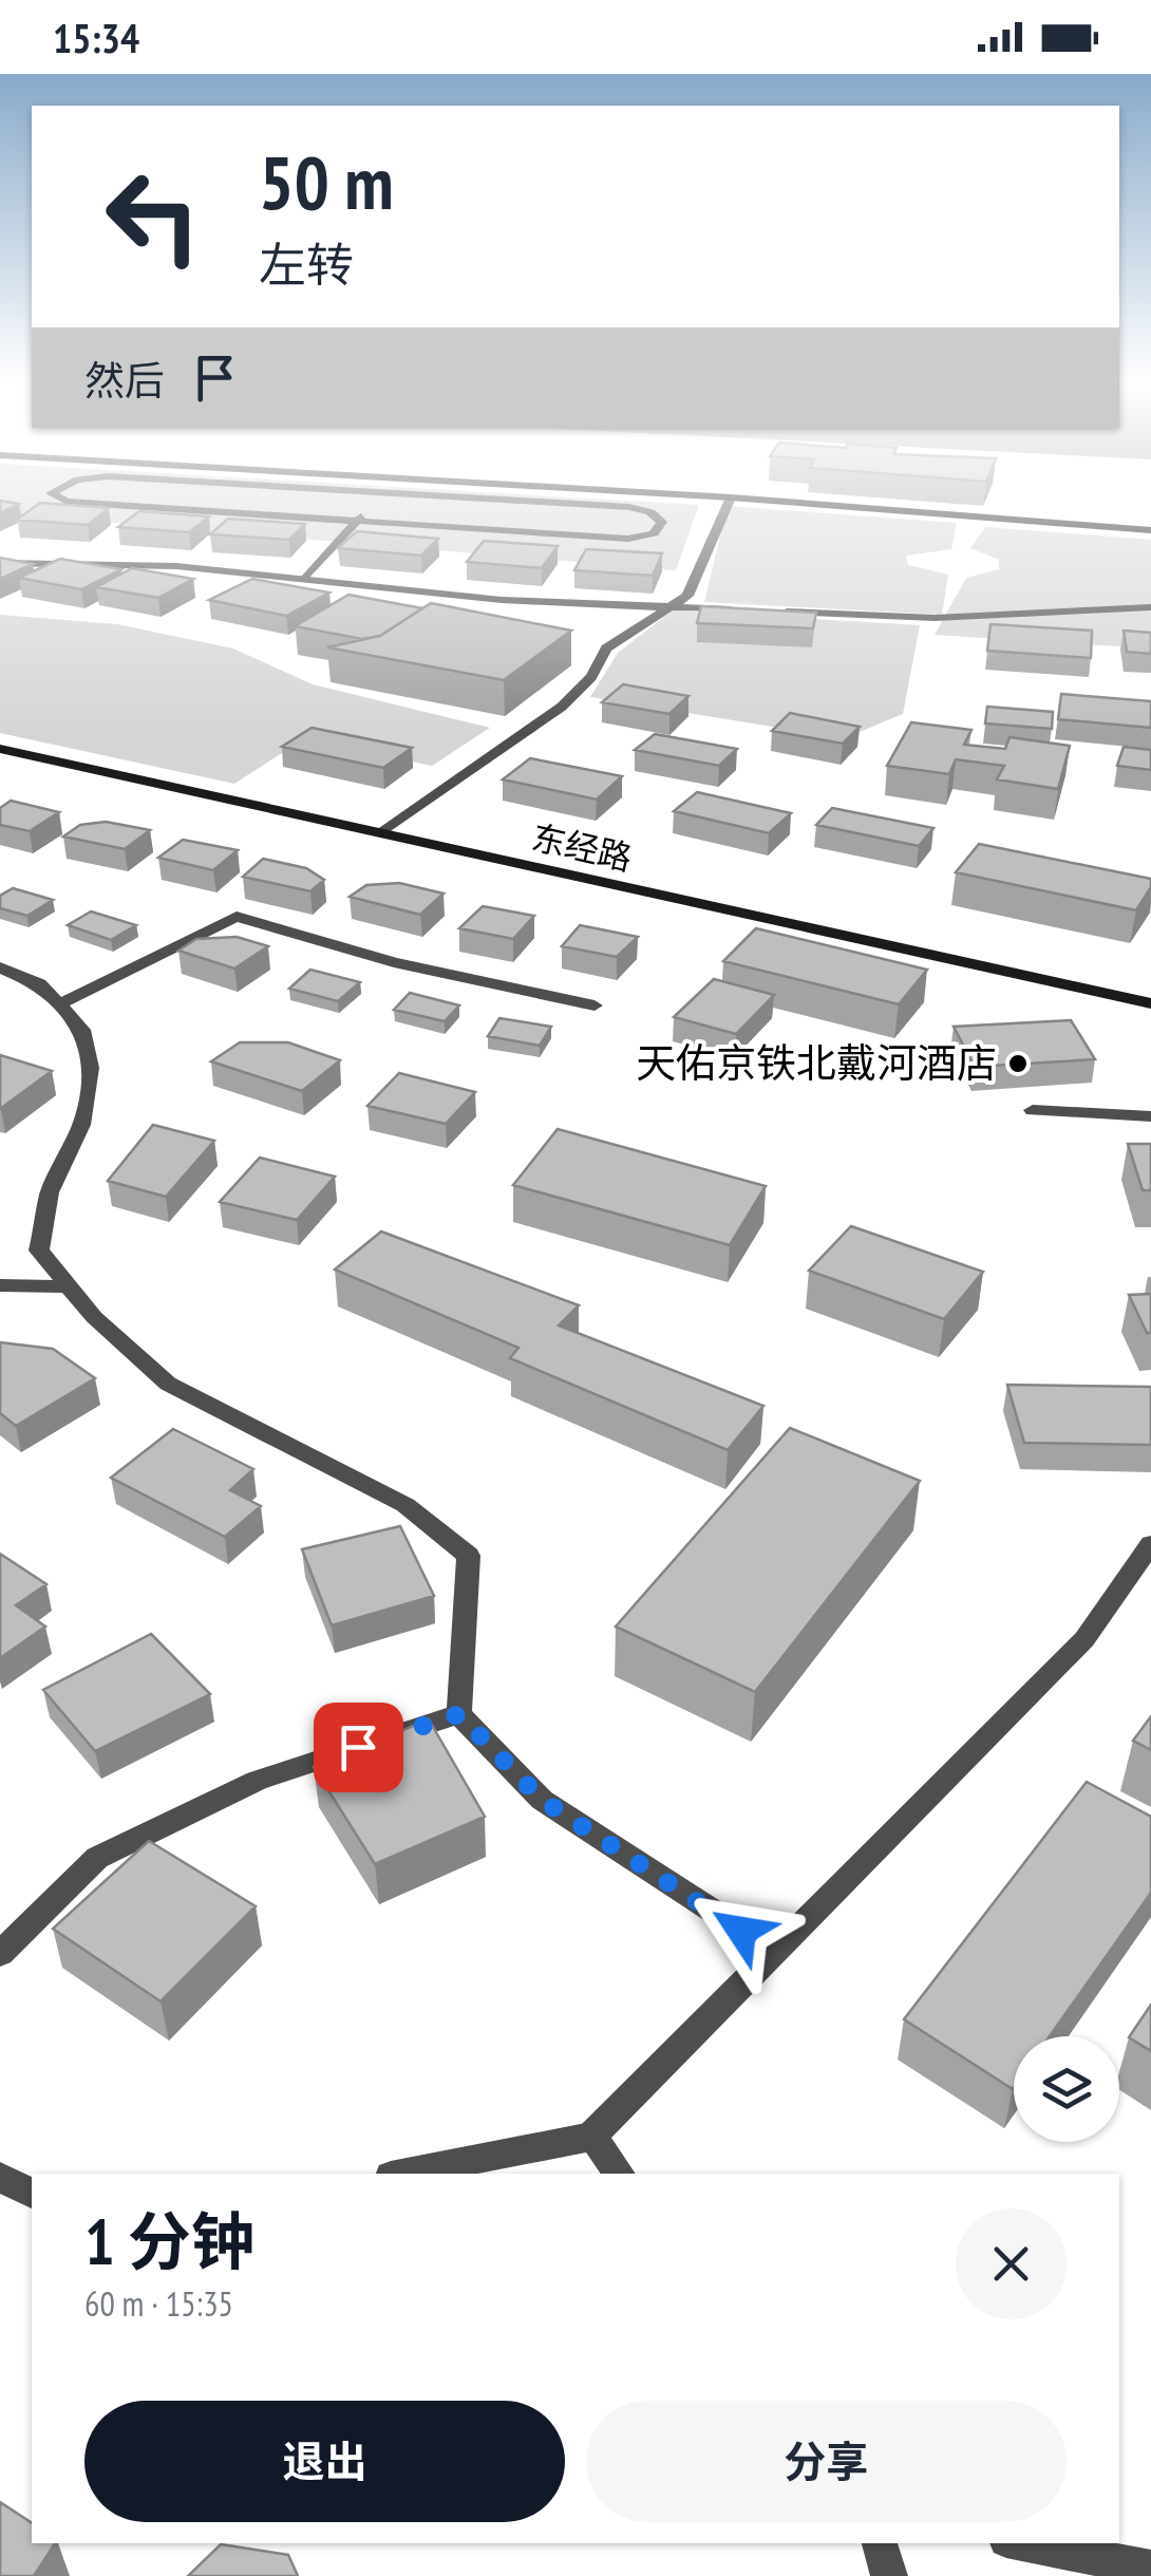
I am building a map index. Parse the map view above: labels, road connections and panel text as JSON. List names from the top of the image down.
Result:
{
  "streets": {
    "main road": ["东经路"]
  },
  "places": ["天佑京铁北戴河酒店"],
  "page": {
    "status": "15:34",
    "turn": ["50 m", "左转"],
    "then": "然后",
    "heading": ["1 分钟", "60 m · 15:35"],
    "buttons": ["退出", "分享"]
  }
}
